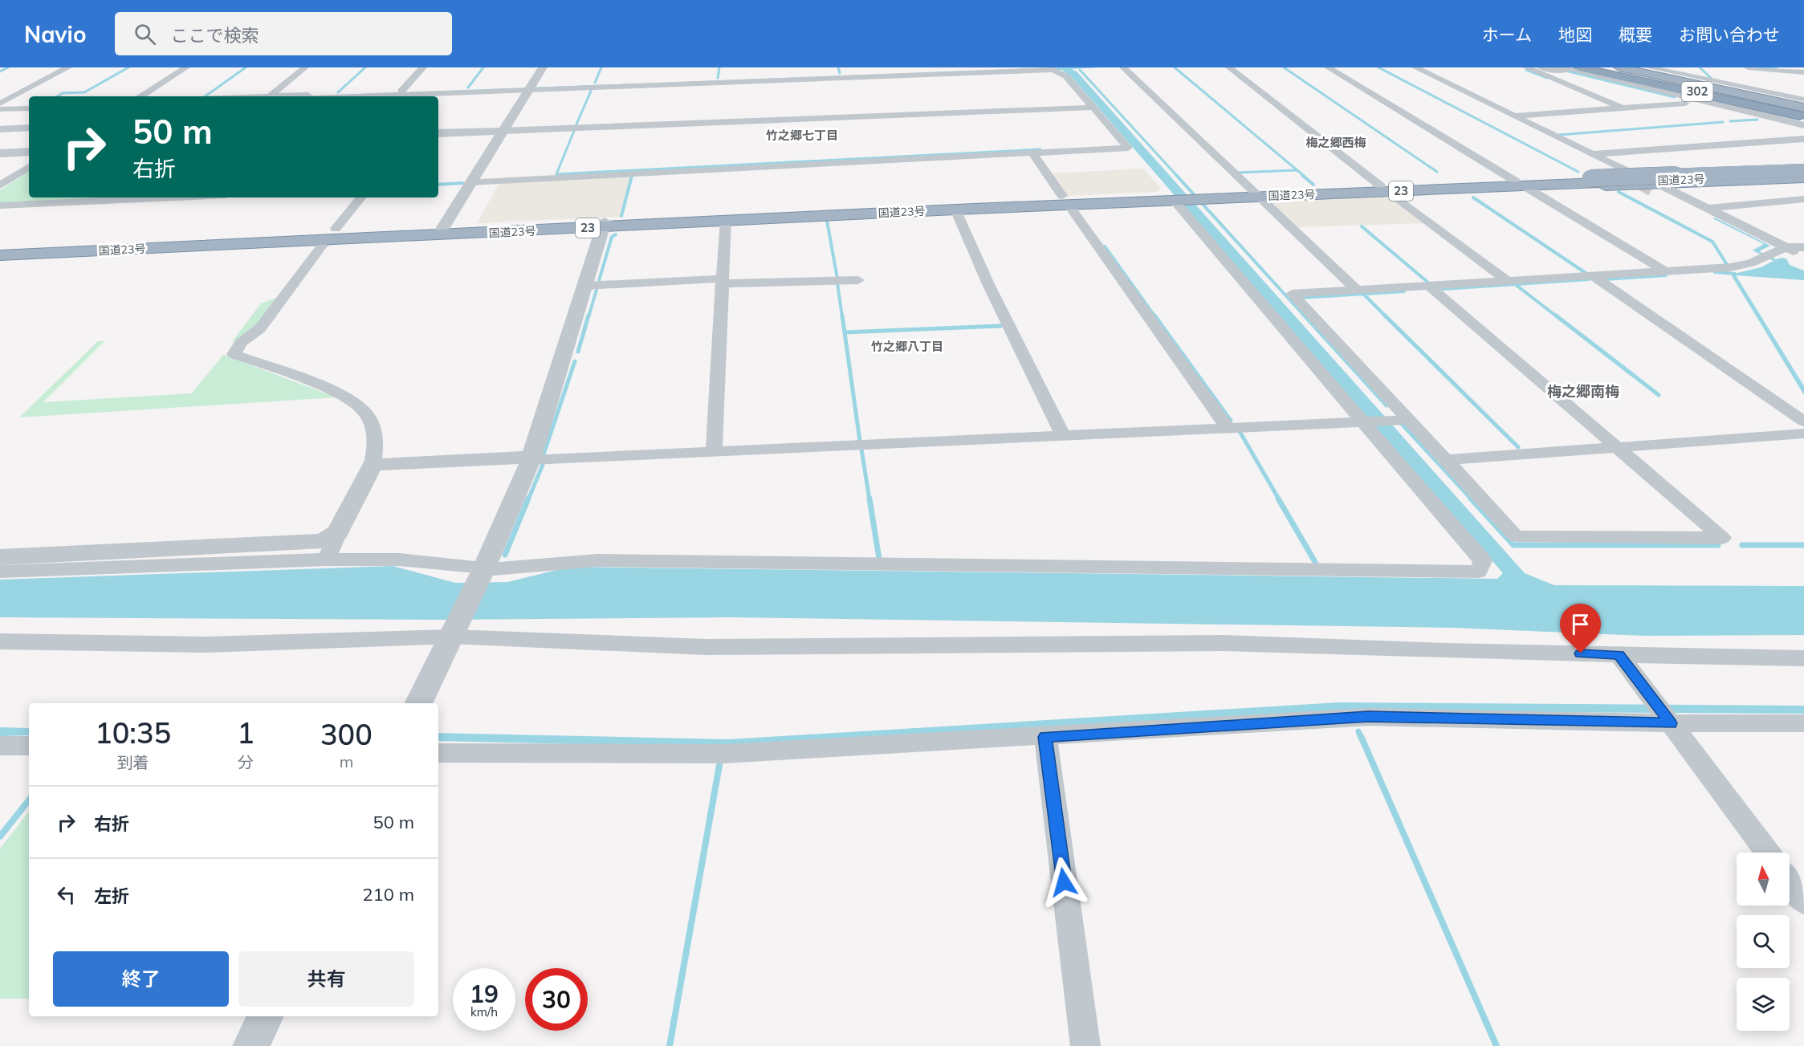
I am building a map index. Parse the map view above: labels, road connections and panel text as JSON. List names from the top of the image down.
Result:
{
  "streets": {
    "highway": ["302", "国道23号", "23"]
  },
  "districts": [
    "竹之郷七丁目",
    "梅之郷西梅",
    "竹之郷八丁目",
    "梅之郷南梅"
  ],
  "north": "top",
  "page": {
    "header": "Navio",
    "search": "ここで検索",
    "nav": [
      "ホーム",
      "地図",
      "概要",
      "お問い合わせ"
    ],
    "turn": ["50 m", "右折"],
    "eta": [
      "10:35",
      "到着",
      "1",
      "分",
      "300",
      "m"
    ],
    "list": [
      {
        "name": "右折",
        "value": "50 m"
      },
      {
        "name": "左折",
        "value": "210 m"
      }
    ],
    "buttons": ["終了", "共有"],
    "speed": "19 km/h",
    "limit": "30"
  }
}
